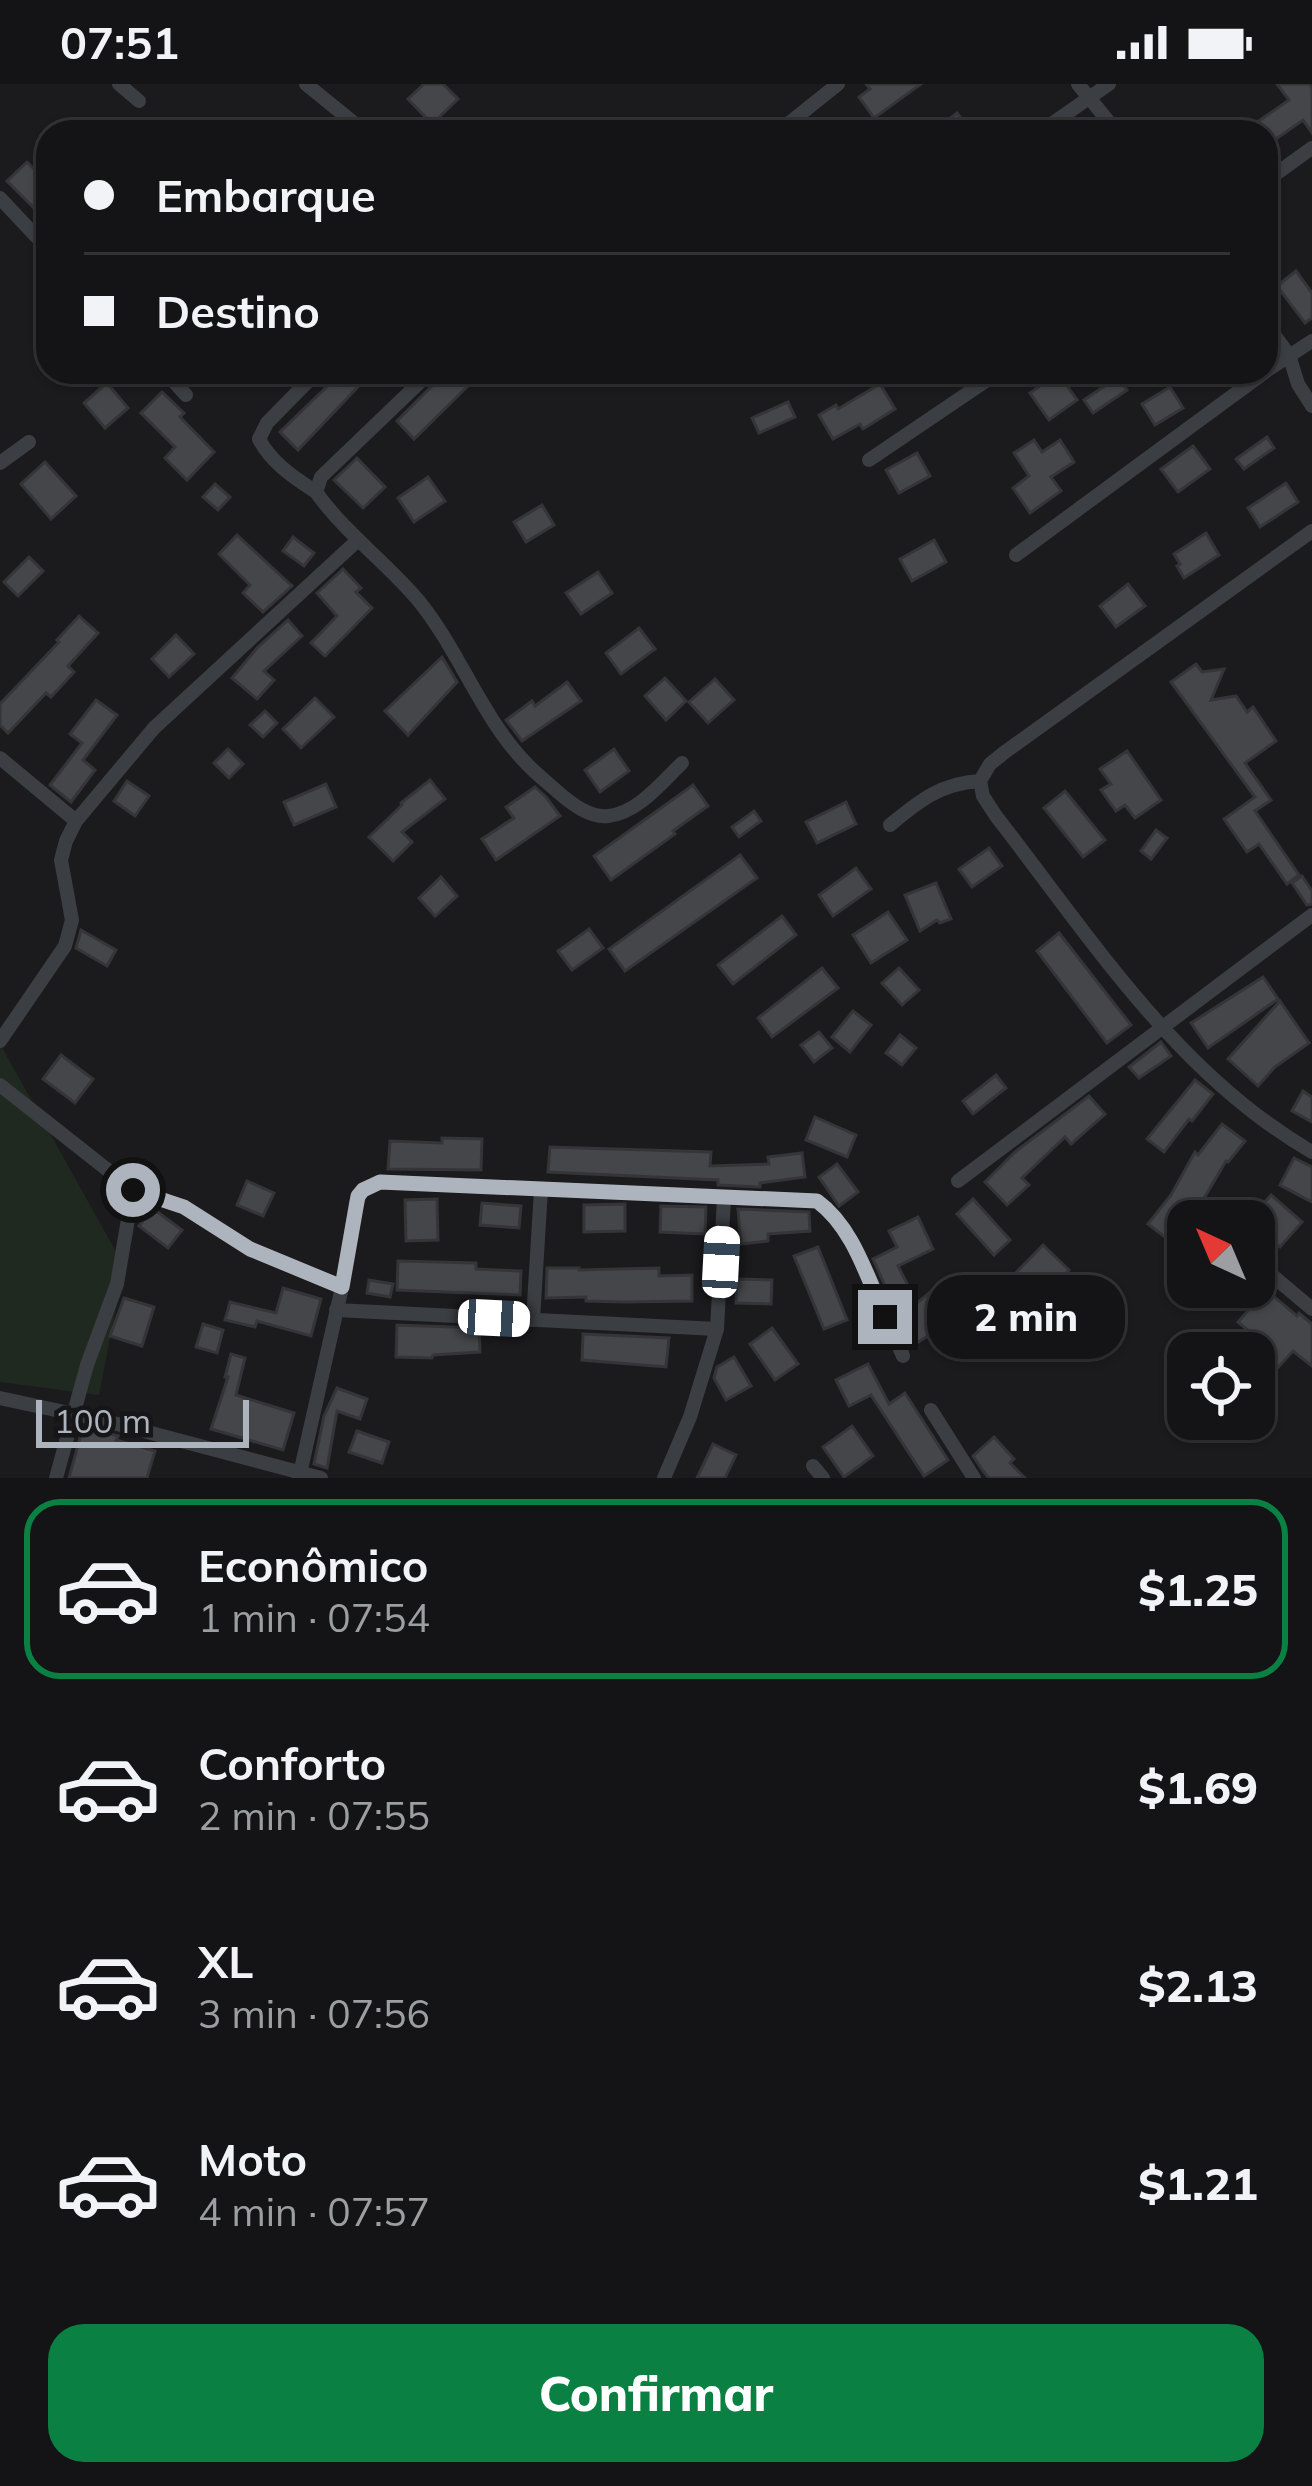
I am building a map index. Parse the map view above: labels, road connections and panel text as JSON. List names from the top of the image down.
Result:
{
  "scale_bar": "100 m",
  "north": "top left",
  "page": {
    "status": "07:51",
    "banner": ["Embarque", "Destino"],
    "bubble": "2 min",
    "scale": "100 m",
    "list": [
      {
        "name": "Econômico",
        "note": "1 min · 07:54",
        "value": "$1.25"
      },
      {
        "name": "Conforto",
        "note": "2 min · 07:55",
        "value": "$1.69"
      },
      {
        "name": "XL",
        "note": "3 min · 07:56",
        "value": "$2.13"
      },
      {
        "name": "Moto",
        "note": "4 min · 07:57",
        "value": "$1.21"
      }
    ],
    "buttons": "Confirmar"
  }
}
